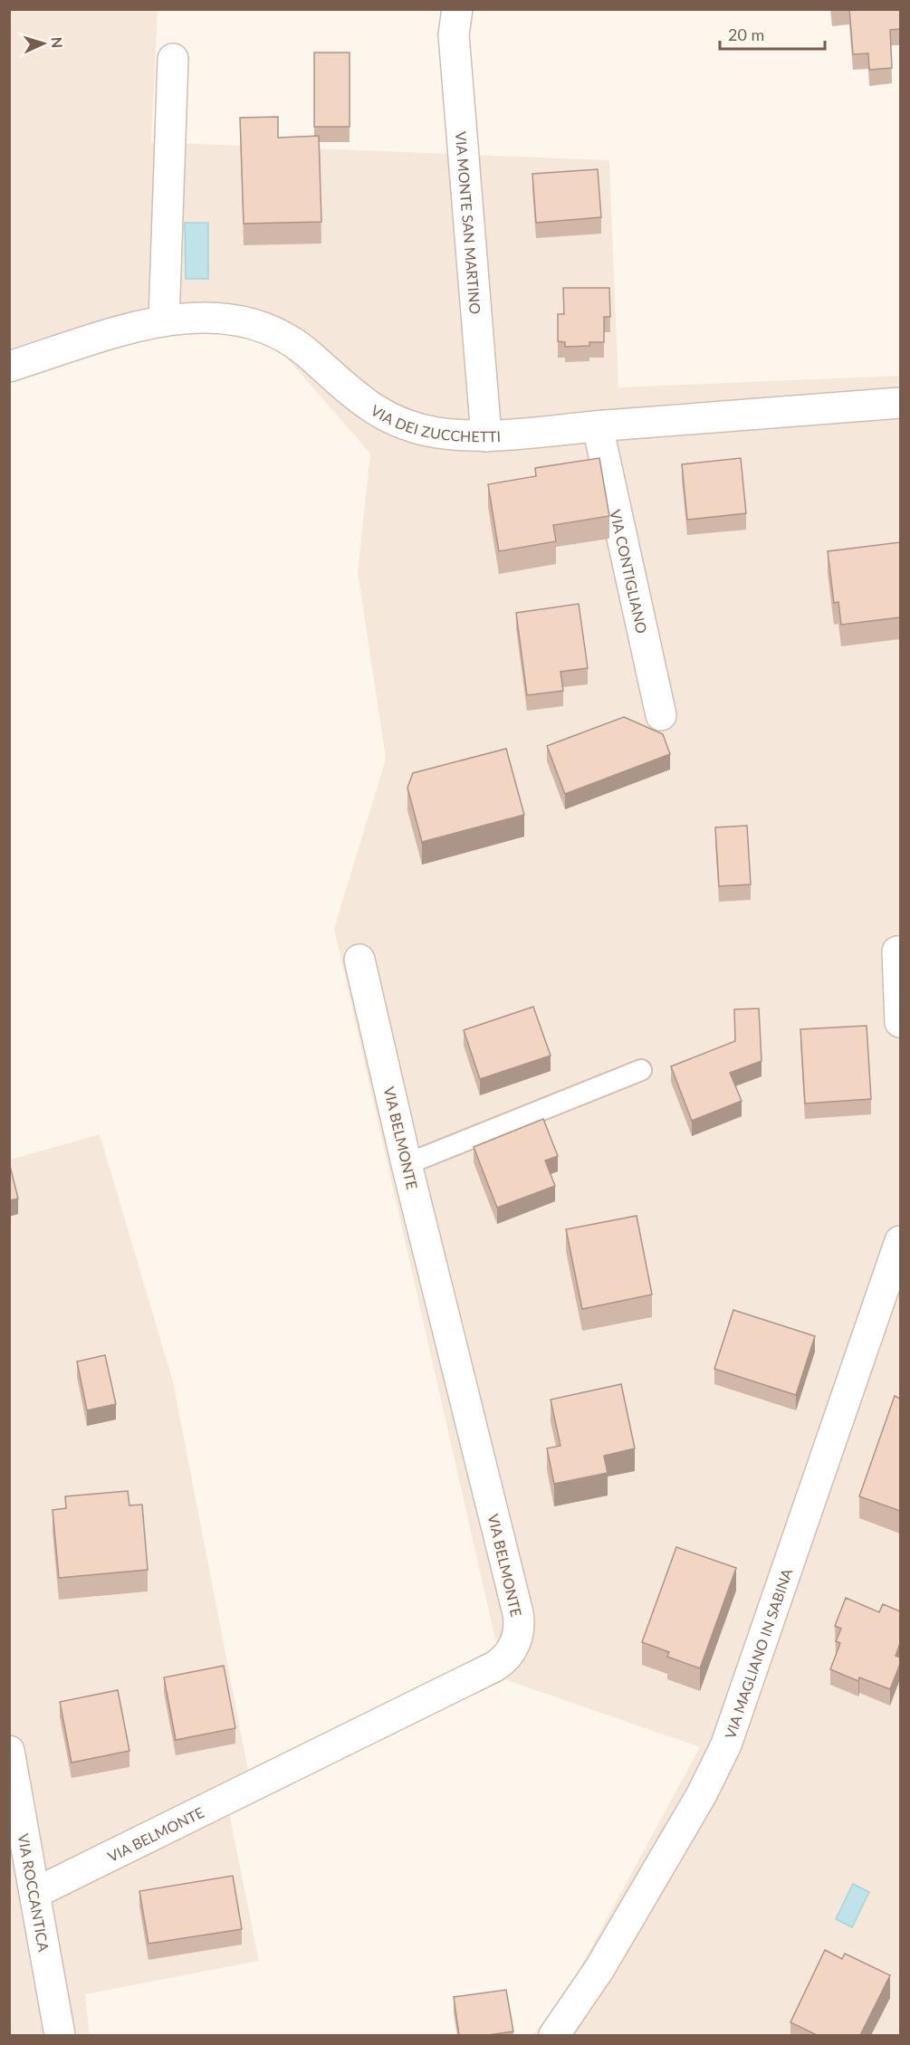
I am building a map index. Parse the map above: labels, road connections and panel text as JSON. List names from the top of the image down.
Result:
{
  "streets": {
    "street": [
      "VIA MONTE SAN MARTINO",
      "VIA DEI ZUCCHETTI",
      "VIA CONTIGLIANO",
      "VIA BELMONTE",
      "VIA MAGLIANO IN SABINA",
      "VIA ROCCANTICA"
    ]
  },
  "crossings": [
    ["VIA MONTE SAN MARTINO", "VIA DEI ZUCCHETTI"],
    ["VIA DEI ZUCCHETTI", "VIA CONTIGLIANO"],
    ["VIA BELMONTE", "VIA ROCCANTICA"]
  ],
  "scale_bar": "20 m",
  "north": "right"
}
